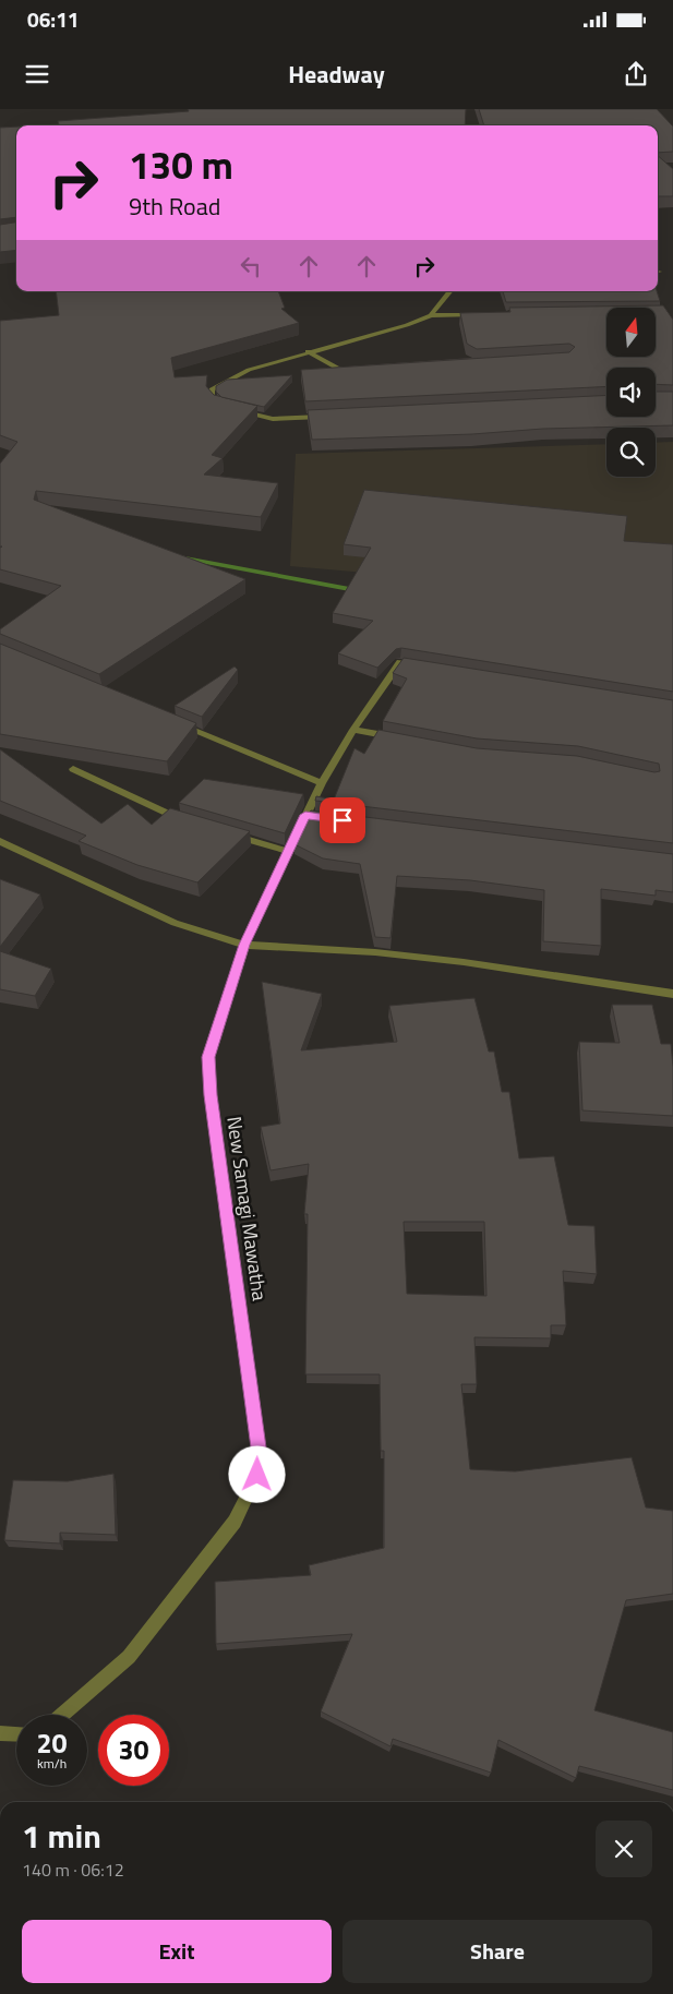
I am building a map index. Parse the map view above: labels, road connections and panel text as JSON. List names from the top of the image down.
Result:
{
  "streets": {
    "street": ["New Samagi Mawatha"]
  },
  "north": "top",
  "page": {
    "status": "06:11",
    "header": "Headway",
    "turn": ["130 m", "9th Road"],
    "speed": "20 km/h",
    "limit": "30",
    "heading": ["1 min", "140 m · 06:12"],
    "buttons": ["Exit", "Share"]
  }
}
